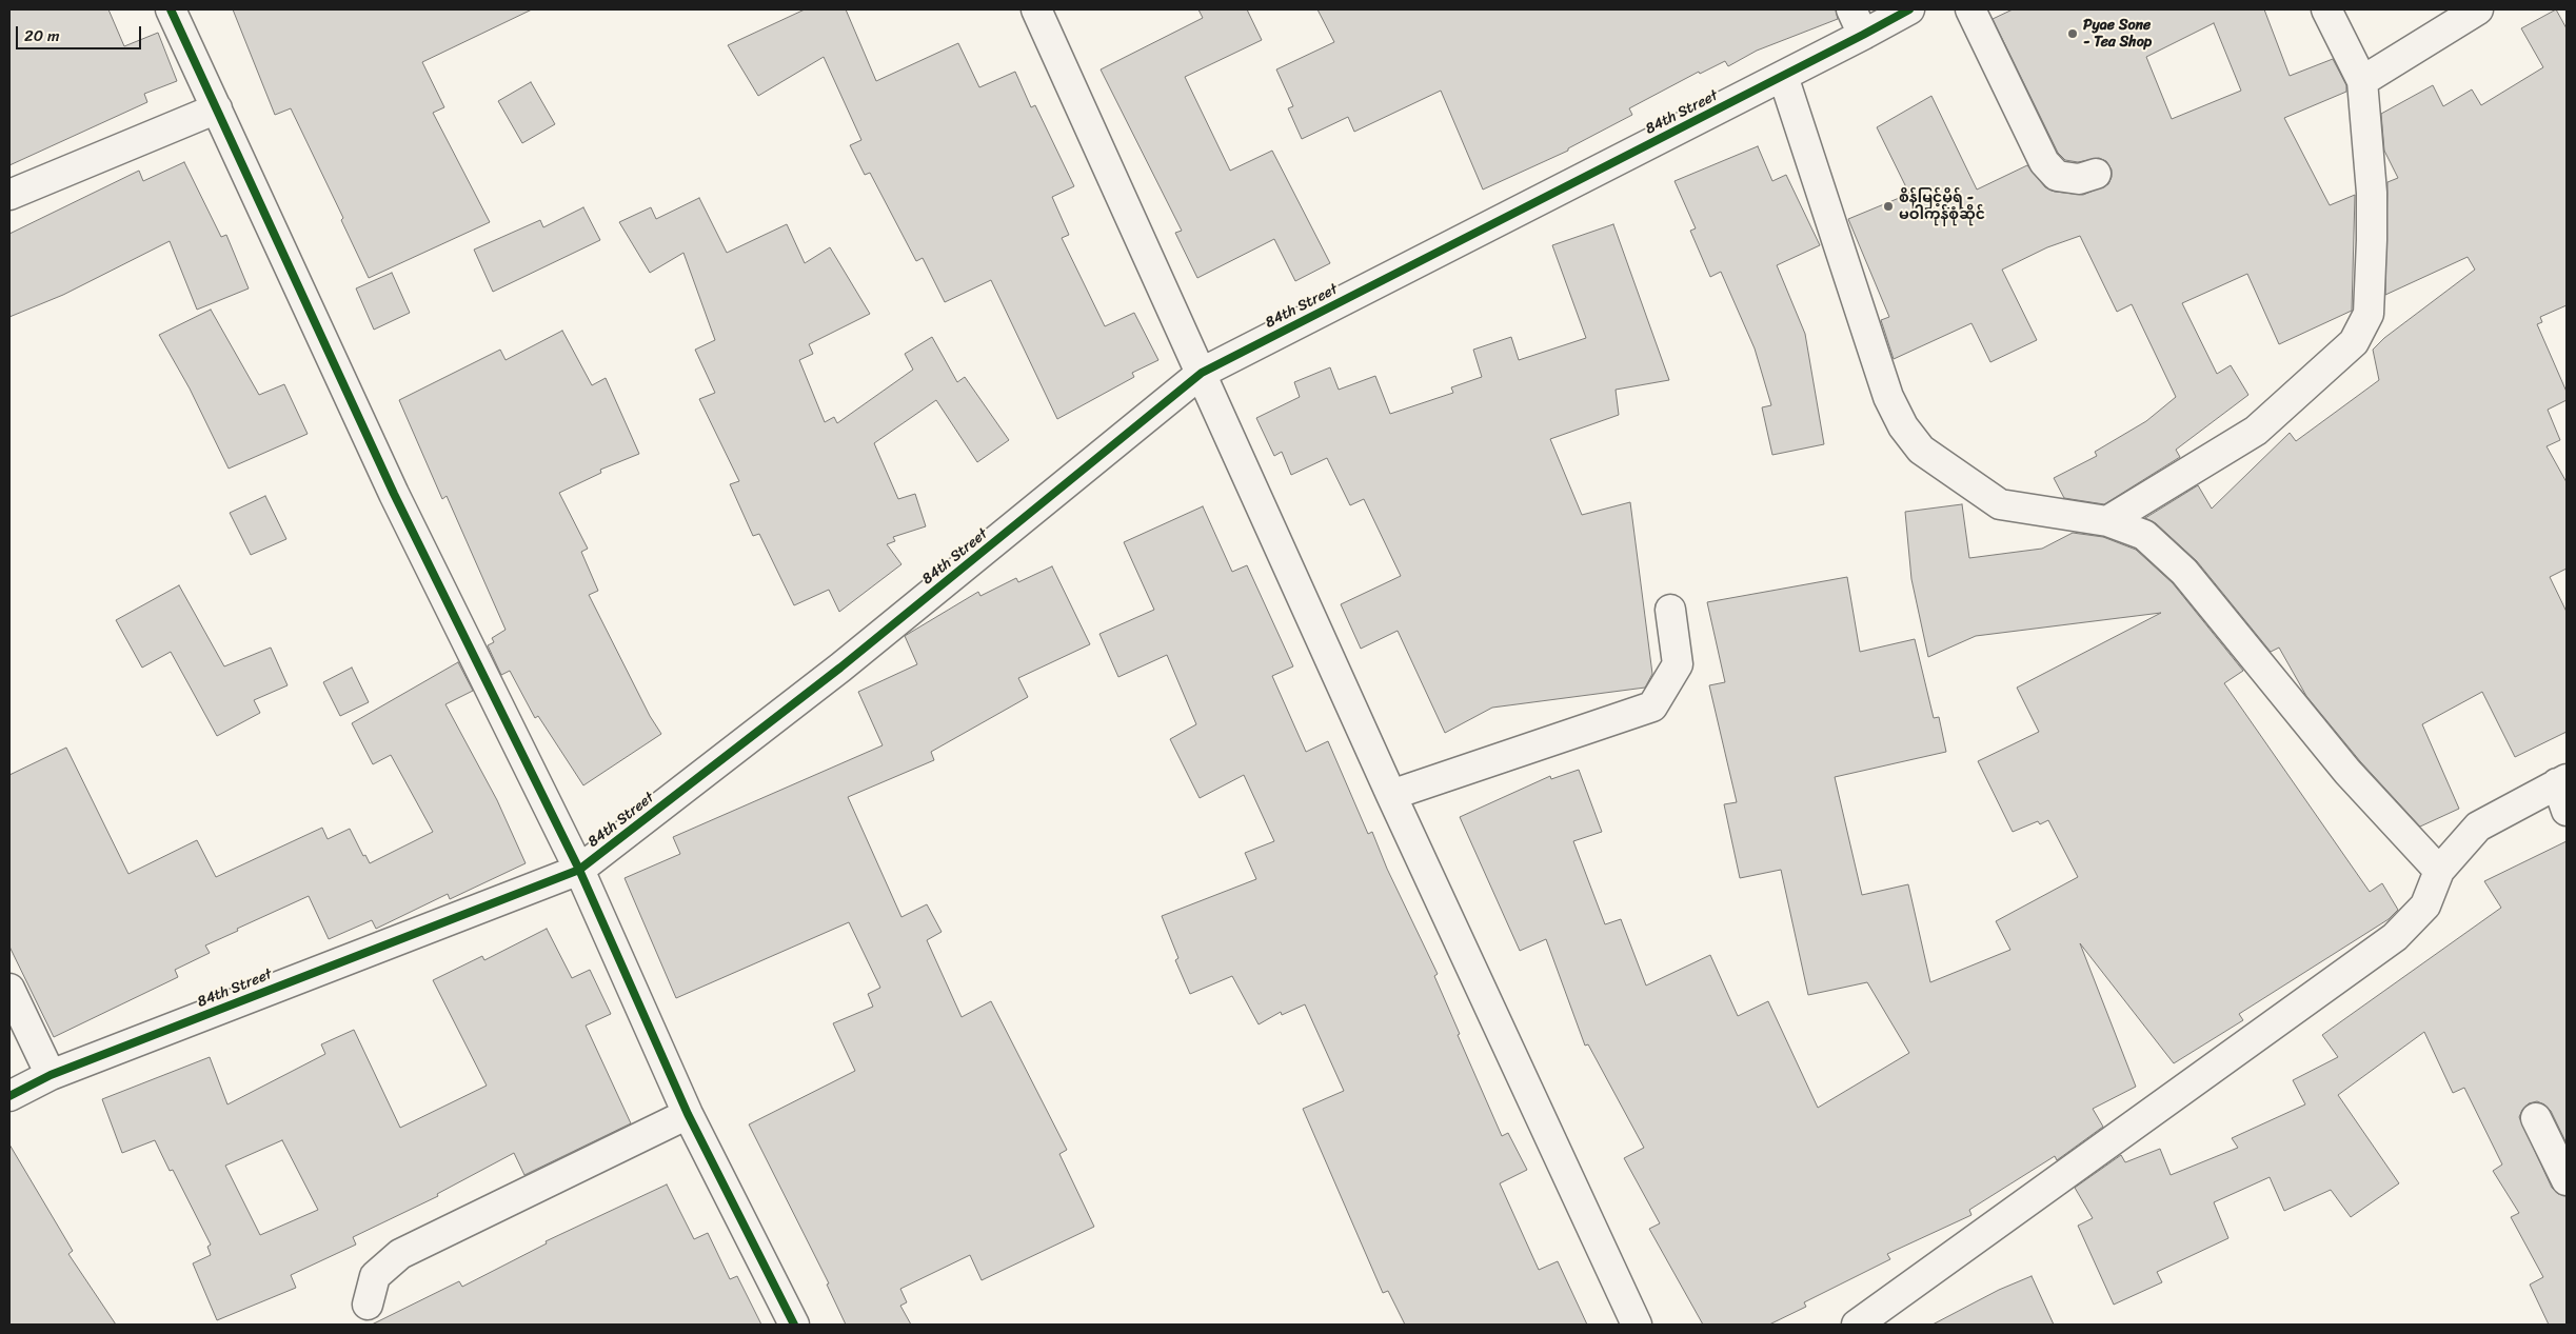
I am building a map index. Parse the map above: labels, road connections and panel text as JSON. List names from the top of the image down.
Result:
{
  "streets": {
    "street": ["84th Street"]
  },
  "places": ["Pyae Sone - Tea Shop", "စိန်မြင့်မိုရ် - မဝါကုန်စုံဆိုင်"],
  "scale_bar": "20 m"
}
